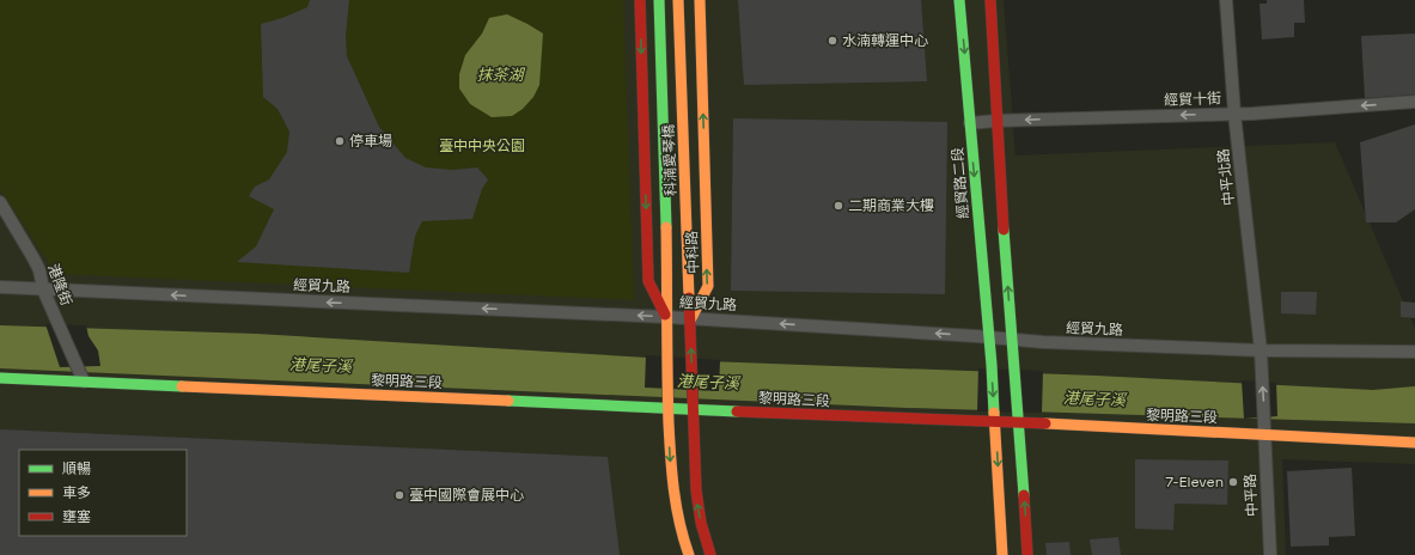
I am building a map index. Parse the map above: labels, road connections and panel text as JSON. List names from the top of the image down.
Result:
{
  "streets": {
    "street": [
      "經貿十街",
      "科湳愛琴橋",
      "中平北路",
      "經貿路二段",
      "中科路",
      "港隆街",
      "經貿九路",
      "黎明路三段",
      "中平路"
    ]
  },
  "crossings": [
    ["經貿十街", "中平北路"],
    ["經貿十街", "經貿路二段"],
    ["科湳愛琴橋", "中科路"],
    ["科湳愛琴橋", "經貿九路"],
    ["中平北路", "經貿九路"],
    ["中平北路", "中平路"],
    ["經貿路二段", "經貿九路"],
    ["經貿路二段", "黎明路三段"],
    ["中科路", "經貿九路"],
    ["中科路", "黎明路三段"],
    ["港隆街", "經貿九路"],
    ["港隆街", "黎明路三段"],
    ["黎明路三段", "中平路"]
  ],
  "one_way": ["經貿十街", "經貿九路"],
  "water": ["抹茶湖", "港尾子溪"],
  "parks": ["臺中中央公園"],
  "places": [
    "水湳轉運中心",
    "停車場",
    "二期商業大樓",
    "7-Eleven",
    "臺中國際會展中心"
  ],
  "legend": ["順暢", "車多", "壅塞"]
}
